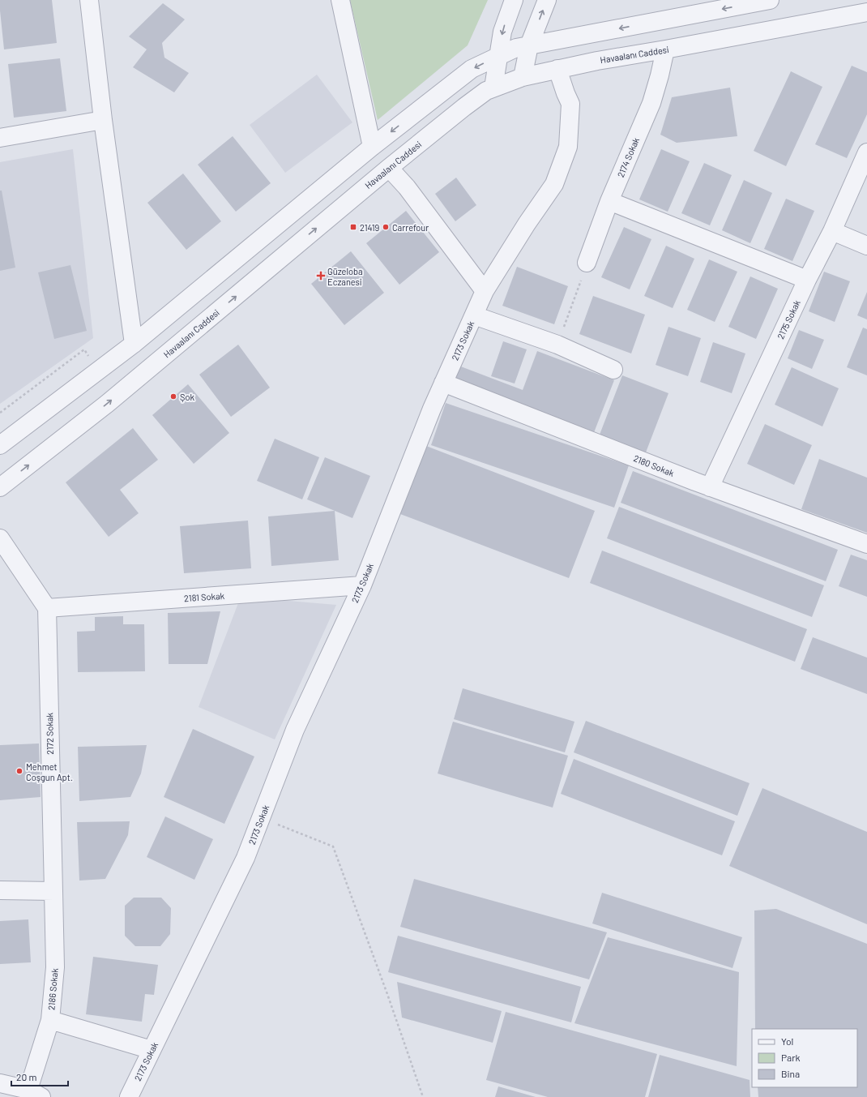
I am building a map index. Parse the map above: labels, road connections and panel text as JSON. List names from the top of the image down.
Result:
{
  "streets": {
    "street": [
      "Havaalanı Caddesi",
      "2174 Sokak",
      "2175 Sokak",
      "2173 Sokak",
      "2180 Sokak",
      "2181 Sokak",
      "2172 Sokak",
      "2186 Sokak"
    ]
  },
  "crossings": [
    ["Havaalanı Caddesi", "2174 Sokak"],
    ["Havaalanı Caddesi", "2173 Sokak"],
    ["2175 Sokak", "2180 Sokak"],
    ["2173 Sokak", "2180 Sokak"],
    ["2173 Sokak", "2181 Sokak"],
    ["2173 Sokak", "2186 Sokak"],
    ["2181 Sokak", "2172 Sokak"],
    ["2172 Sokak", "2186 Sokak"]
  ],
  "places": {
    "transit": ["21419"],
    "other": ["Carrefour", "Şok", "Mehmet Coşgun Apt."],
    "health": ["Güzeloba Eczanesi"]
  },
  "legend": ["Yol", "Park", "Bina"],
  "scale_bar": "20 m"
}
